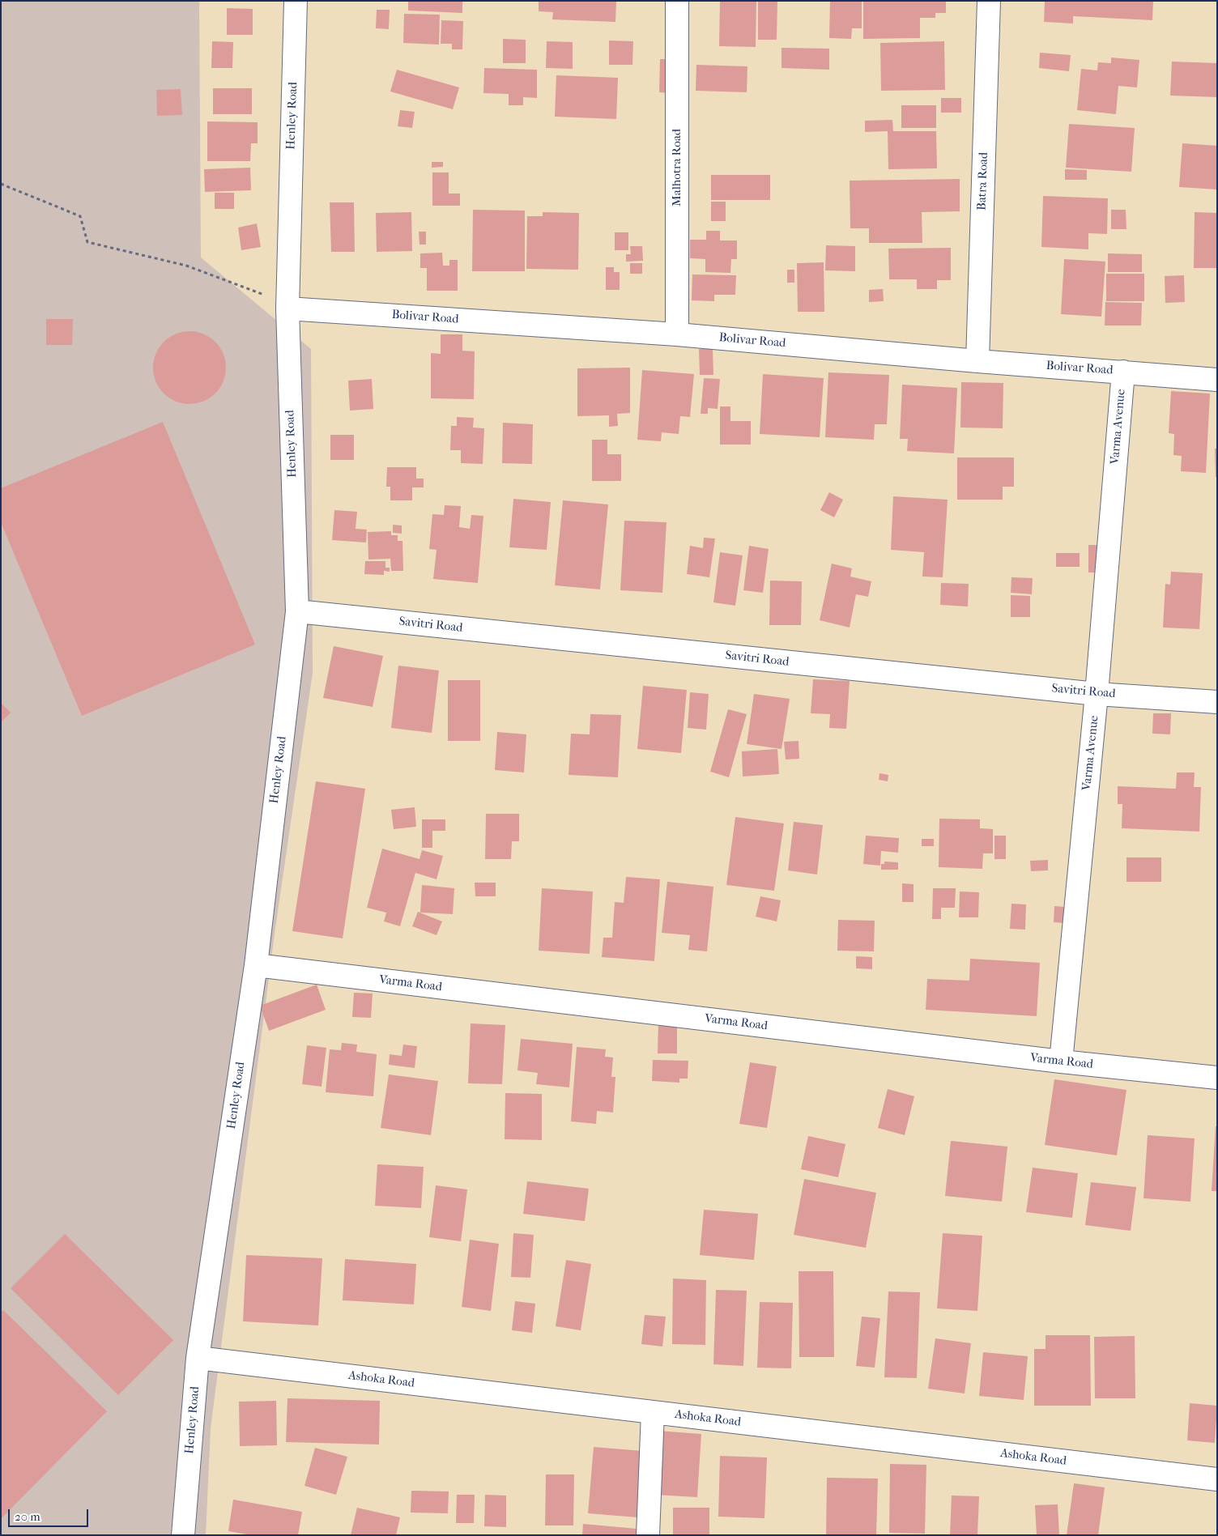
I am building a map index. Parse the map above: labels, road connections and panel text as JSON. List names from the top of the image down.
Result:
{
  "streets": {
    "street": [
      "Henley Road",
      "Malhotra Road",
      "Batra Road",
      "Bolivar Road",
      "Varma Avenue",
      "Savitri Road",
      "Varma Road",
      "Ashoka Road"
    ]
  },
  "crossings": [
    ["Henley Road", "Bolivar Road"],
    ["Henley Road", "Savitri Road"],
    ["Henley Road", "Varma Road"],
    ["Henley Road", "Ashoka Road"],
    ["Malhotra Road", "Bolivar Road"],
    ["Batra Road", "Bolivar Road"],
    ["Bolivar Road", "Varma Avenue"],
    ["Varma Avenue", "Savitri Road"],
    ["Varma Avenue", "Varma Road"]
  ],
  "scale_bar": "20 m"
}
